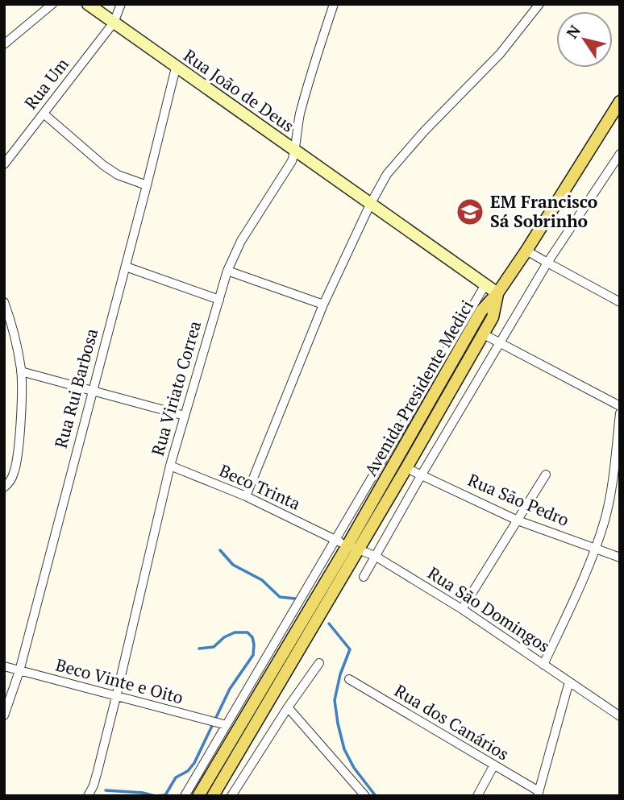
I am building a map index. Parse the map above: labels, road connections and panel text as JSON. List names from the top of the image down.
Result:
{
  "streets": {
    "main road": ["Avenida Presidente Medici"],
    "street": [
      "Rua Um",
      "Rua João de Deus",
      "Rua Rui Barbosa",
      "Rua Viriato Correa",
      "Beco Trinta",
      "Rua São Pedro",
      "Rua São Domingos",
      "Beco Vinte e Oito",
      "Rua dos Canários"
    ]
  },
  "crossings": [
    ["Rua Um", "Rua João de Deus"],
    ["Rua João de Deus", "Rua Rui Barbosa"],
    ["Rua João de Deus", "Rua Viriato Correa"],
    ["Rua João de Deus", "Avenida Presidente Medici"],
    ["Rua Rui Barbosa", "Beco Vinte e Oito"],
    ["Rua Viriato Correa", "Beco Trinta"],
    ["Rua Viriato Correa", "Beco Vinte e Oito"],
    ["Avenida Presidente Medici", "Rua São Pedro"],
    ["Avenida Presidente Medici", "Rua São Domingos"],
    ["Beco Trinta", "Rua São Domingos"]
  ],
  "places": {
    "school or university": ["EM Francisco Sá Sobrinho"]
  },
  "north": "top left"
}
